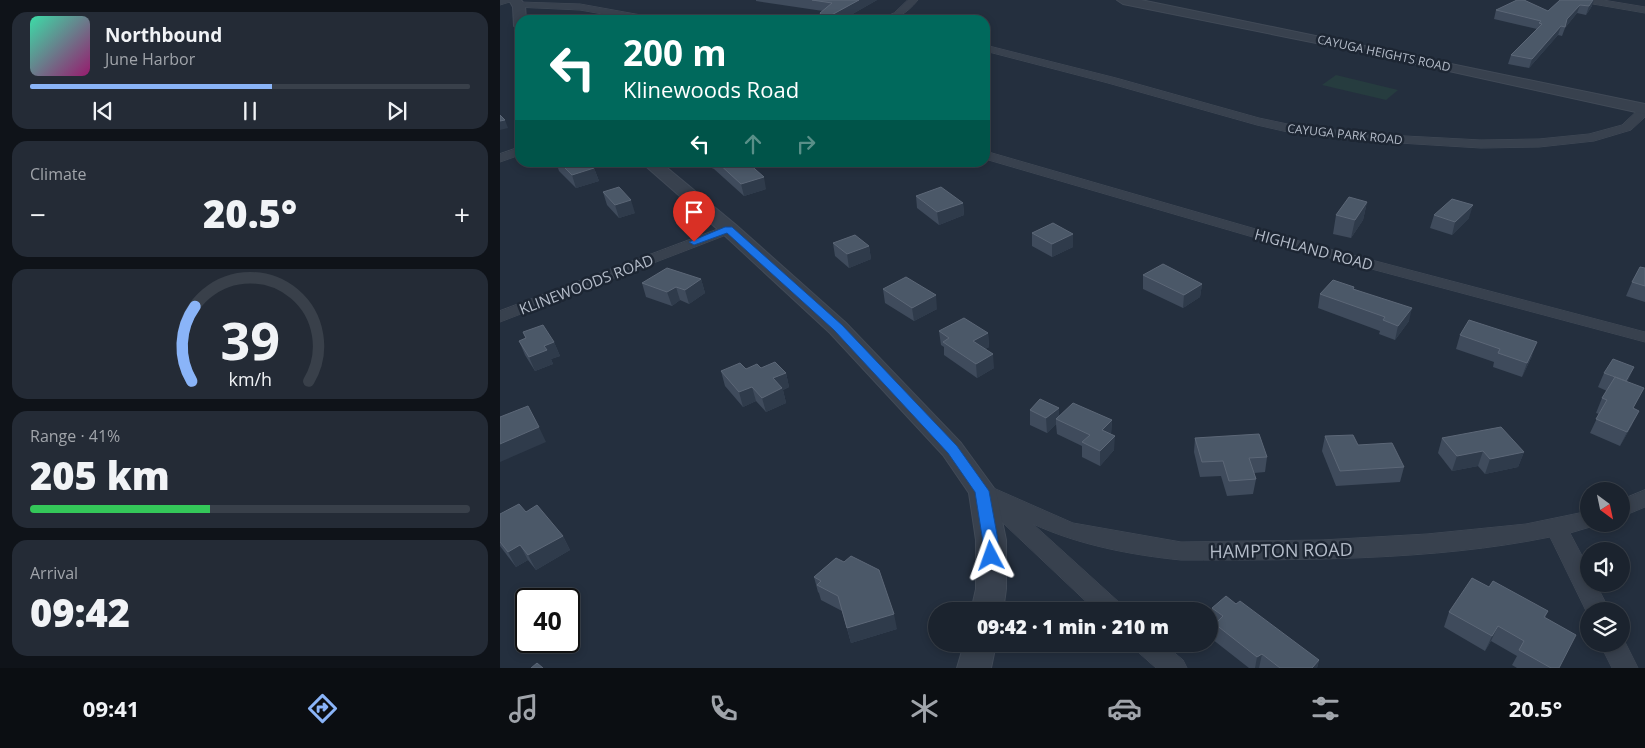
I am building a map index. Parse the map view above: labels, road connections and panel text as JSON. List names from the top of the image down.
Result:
{
  "streets": {
    "street": [
      "CAYUGA HEIGHTS ROAD",
      "CAYUGA PARK ROAD",
      "HIGHLAND ROAD",
      "KLINEWOODS ROAD",
      "HAMPTON ROAD"
    ]
  },
  "crossings": [
    ["CAYUGA HEIGHTS ROAD", "CAYUGA PARK ROAD"]
  ],
  "north": "bottom right",
  "page": {
    "turn": ["200 m", "Klinewoods Road"],
    "song": ["Northbound", "June Harbor"],
    "tile": [
      "Climate",
      ["Range · 41%", "205 km"],
      ["Arrival", "09:42"]
    ],
    "heat": ["−", "20.5°", "+"],
    "limit": "40",
    "trip": "09:42 · 1 min · 210 m",
    "tabs": ["09:41", "20.5°"],
    "gauge": ["39", "km/h"]
  }
}
